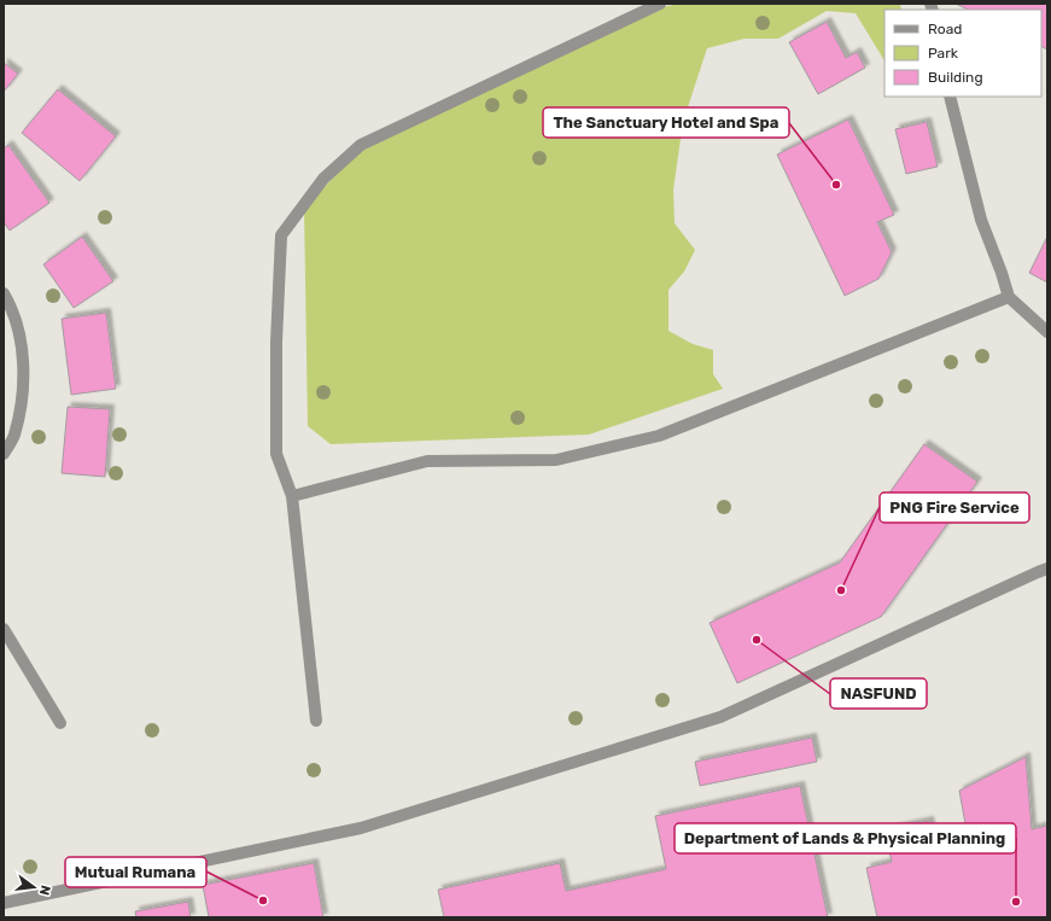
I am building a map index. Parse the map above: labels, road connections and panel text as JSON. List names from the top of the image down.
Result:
{
  "places": [
    "The Sanctuary Hotel and Spa",
    "PNG Fire Service",
    "NASFUND",
    "Mutual Rumana",
    "Department of Lands & Physical Planning"
  ],
  "legend": ["Road", "Park", "Building"],
  "north": "right"
}
